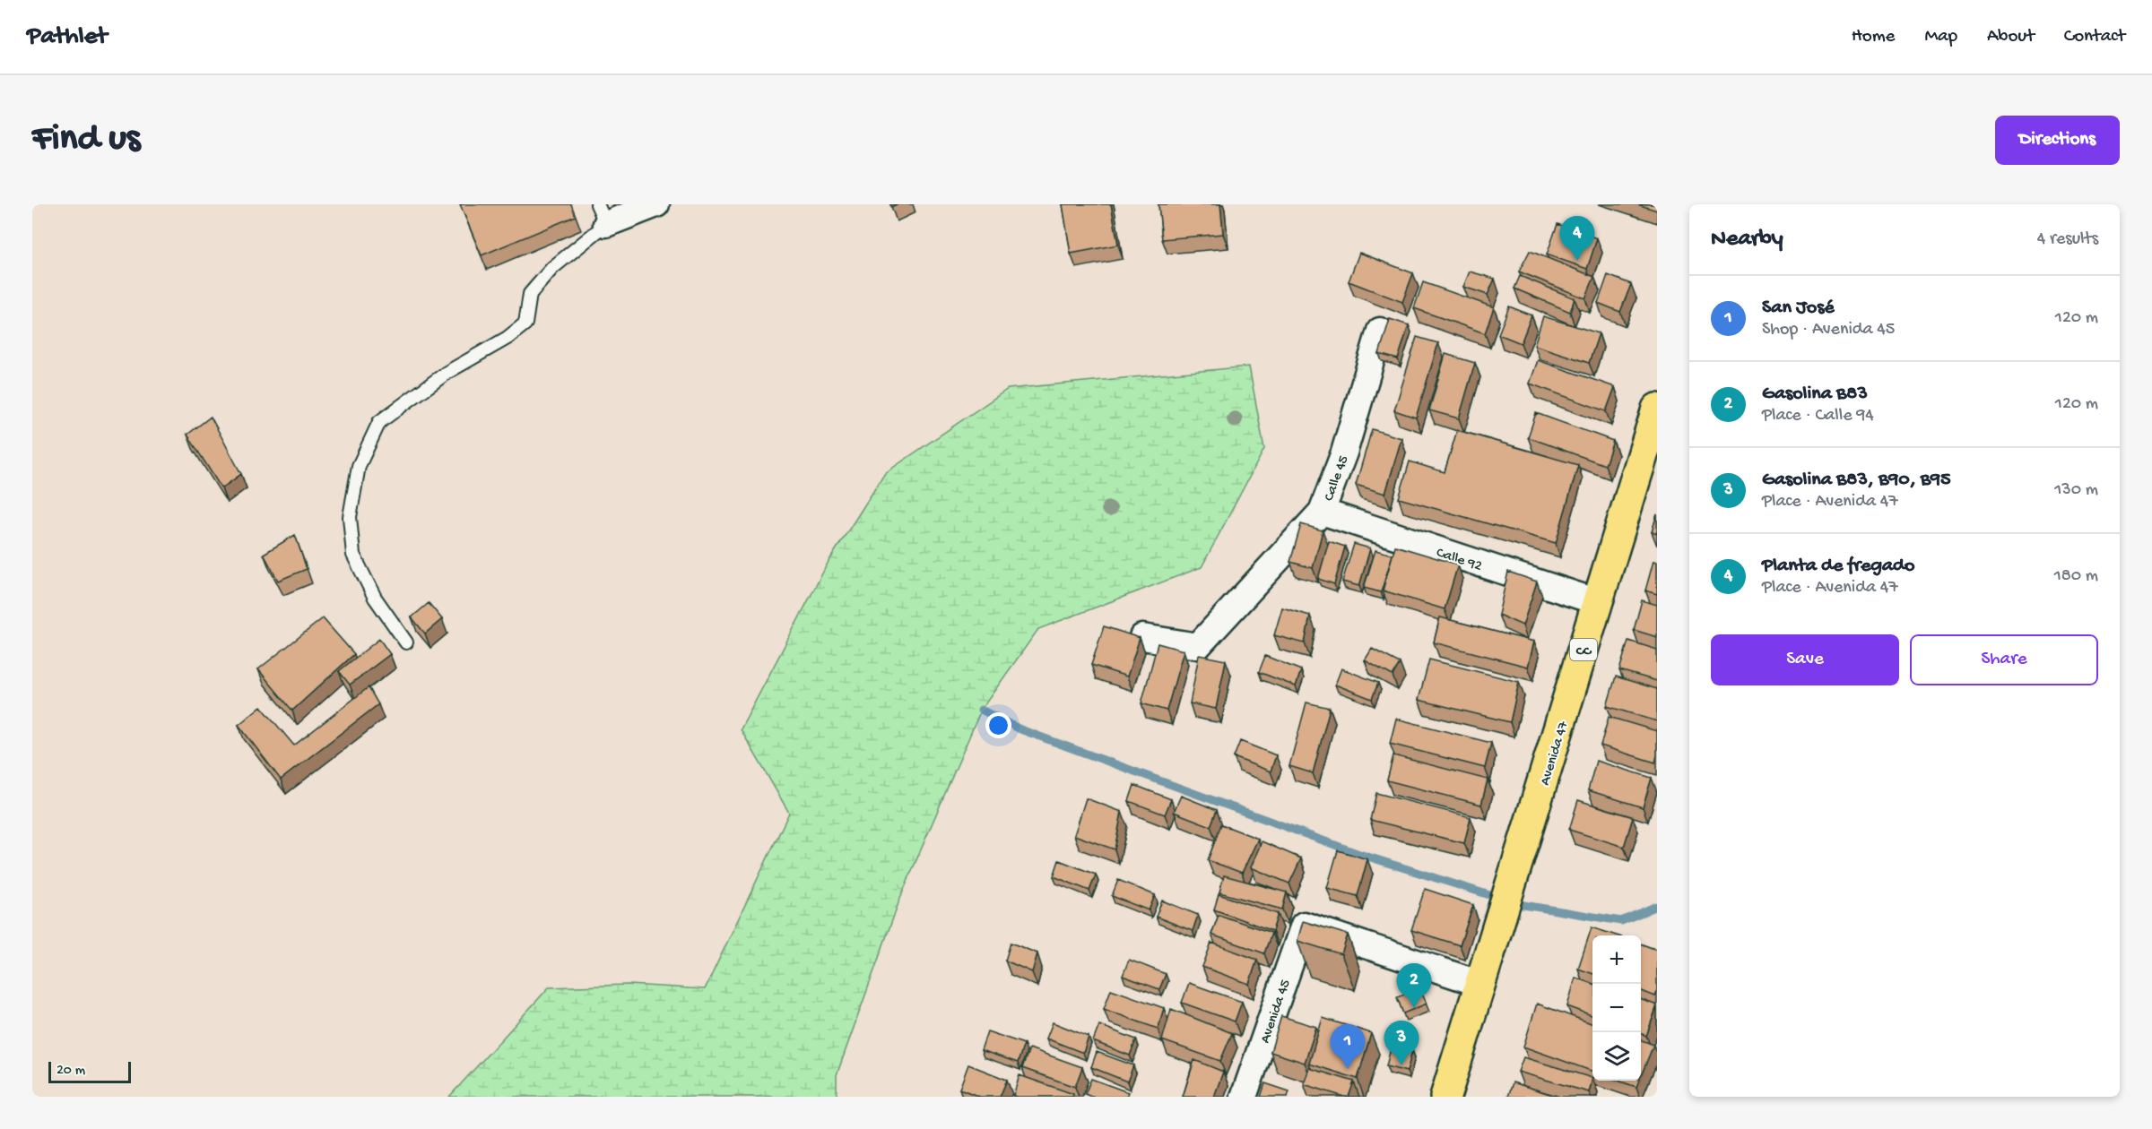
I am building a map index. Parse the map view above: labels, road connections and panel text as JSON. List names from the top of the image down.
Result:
{
  "streets": {
    "main road": ["CC", "Avenida 47"],
    "street": ["Calle 45", "Calle 92", "Avenida 45"]
  },
  "crossings": [
    ["Calle 45", "Calle 92"],
    ["Calle 92", "Avenida 47"],
    ["Avenida 47", "Avenida 45"]
  ],
  "scale_bar": "20 m",
  "page": {
    "header": "Pathlet",
    "nav": [
      "Home",
      "Map",
      "About",
      "Contact"
    ],
    "buttons": [
      "Directions",
      ["Save", "Share"]
    ],
    "title": "Find us",
    "heading": ["Nearby", "4 results"],
    "pins": [
      "4",
      "2",
      "3",
      "1"
    ],
    "list": [
      {
        "mark": "1",
        "name": "San José",
        "note": "Shop · Avenida 45",
        "value": "120 m"
      },
      {
        "mark": "2",
        "name": "Gasolina B83",
        "note": "Place · Calle 94",
        "value": "120 m"
      },
      {
        "mark": "3",
        "name": "Gasolina B83, B90, B95",
        "note": "Place · Avenida 47",
        "value": "130 m"
      },
      {
        "mark": "4",
        "name": "Planta de fregado",
        "note": "Place · Avenida 47",
        "value": "180 m"
      }
    ],
    "map_buttons": ["+", "−"],
    "scale": "20 m"
  }
}
